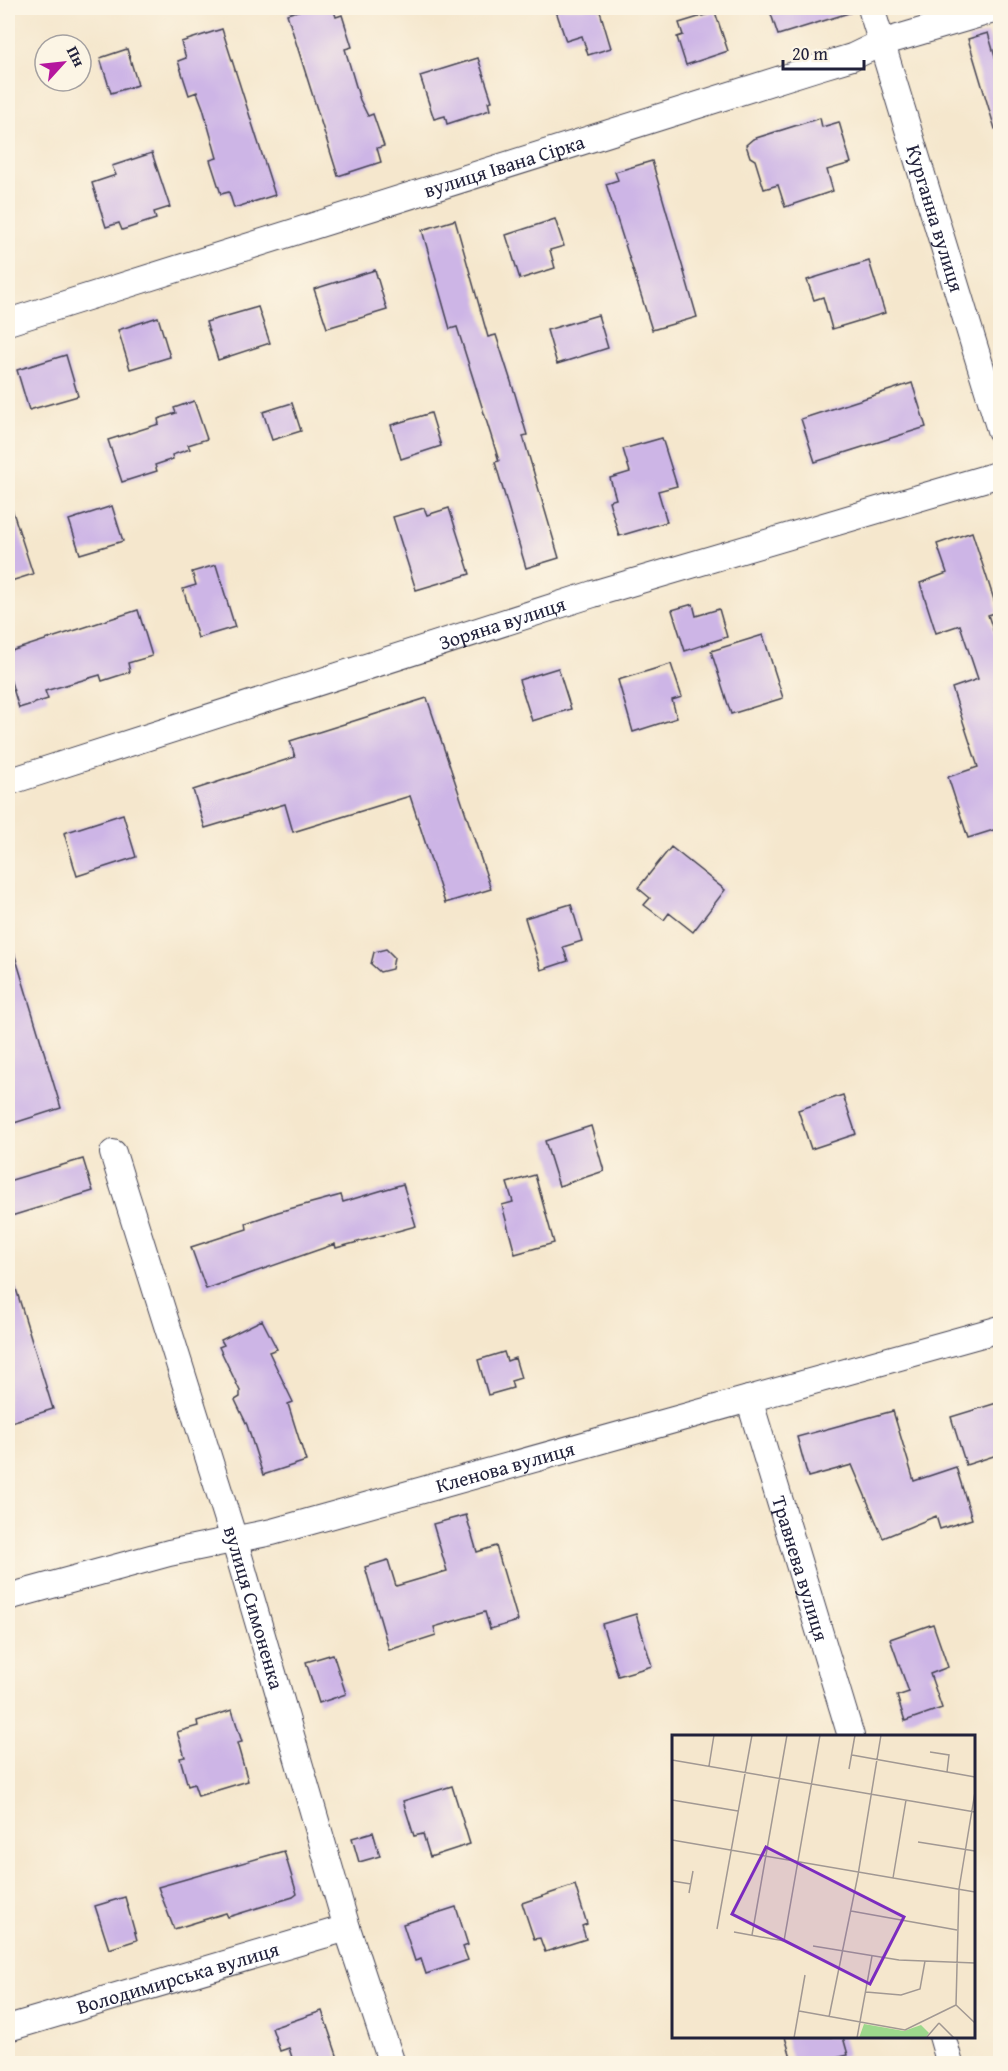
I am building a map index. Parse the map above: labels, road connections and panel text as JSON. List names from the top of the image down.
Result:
{
  "streets": {
    "street": [
      "вулиця Івана Сірка",
      "Курганна вулиця",
      "Зоряна вулиця",
      "Кленова вулиця",
      "Травнева вулиця",
      "вулиця Симоненка",
      "Володимирська вулиця"
    ]
  },
  "crossings": [
    ["вулиця Івана Сірка", "Курганна вулиця"],
    ["Кленова вулиця", "Травнева вулиця"],
    ["Кленова вулиця", "вулиця Симоненка"],
    ["вулиця Симоненка", "Володимирська вулиця"]
  ],
  "scale_bar": "20 m",
  "north": "top right"
}
